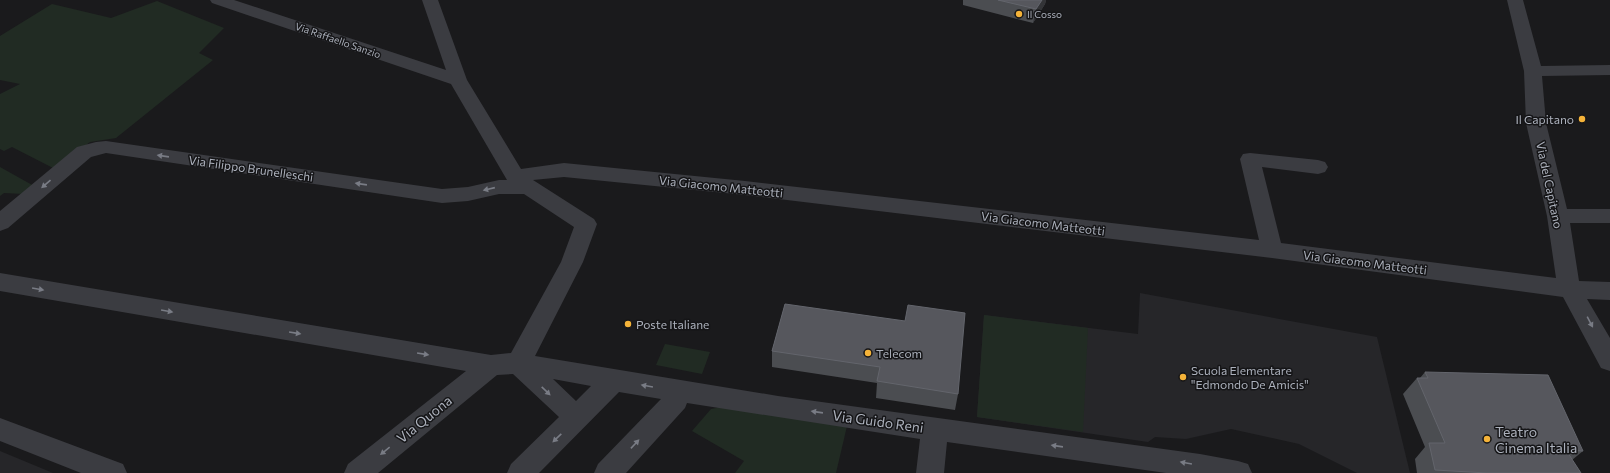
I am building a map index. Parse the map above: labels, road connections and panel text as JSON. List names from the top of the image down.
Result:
{
  "streets": {
    "street": [
      "Via Raffaello Sanzio",
      "Via Filippo Brunelleschi",
      "Via del Capitano",
      "Via Giacomo Matteotti",
      "Via Quona",
      "Via Guido Reni"
    ]
  },
  "crossings": [
    ["Via Filippo Brunelleschi", "Via Giacomo Matteotti"],
    ["Via del Capitano", "Via Giacomo Matteotti"],
    ["Via Quona", "Via Guido Reni"]
  ],
  "one_way": ["Via Filippo Brunelleschi", "Via Quona"],
  "places": [
    "Il Cosso",
    "Il Capitano",
    "Poste Italiane",
    "Telecom",
    "Scuola Elementare \"Edmondo De Amicis\"",
    "Teatro Cinema Italia"
  ]
}
